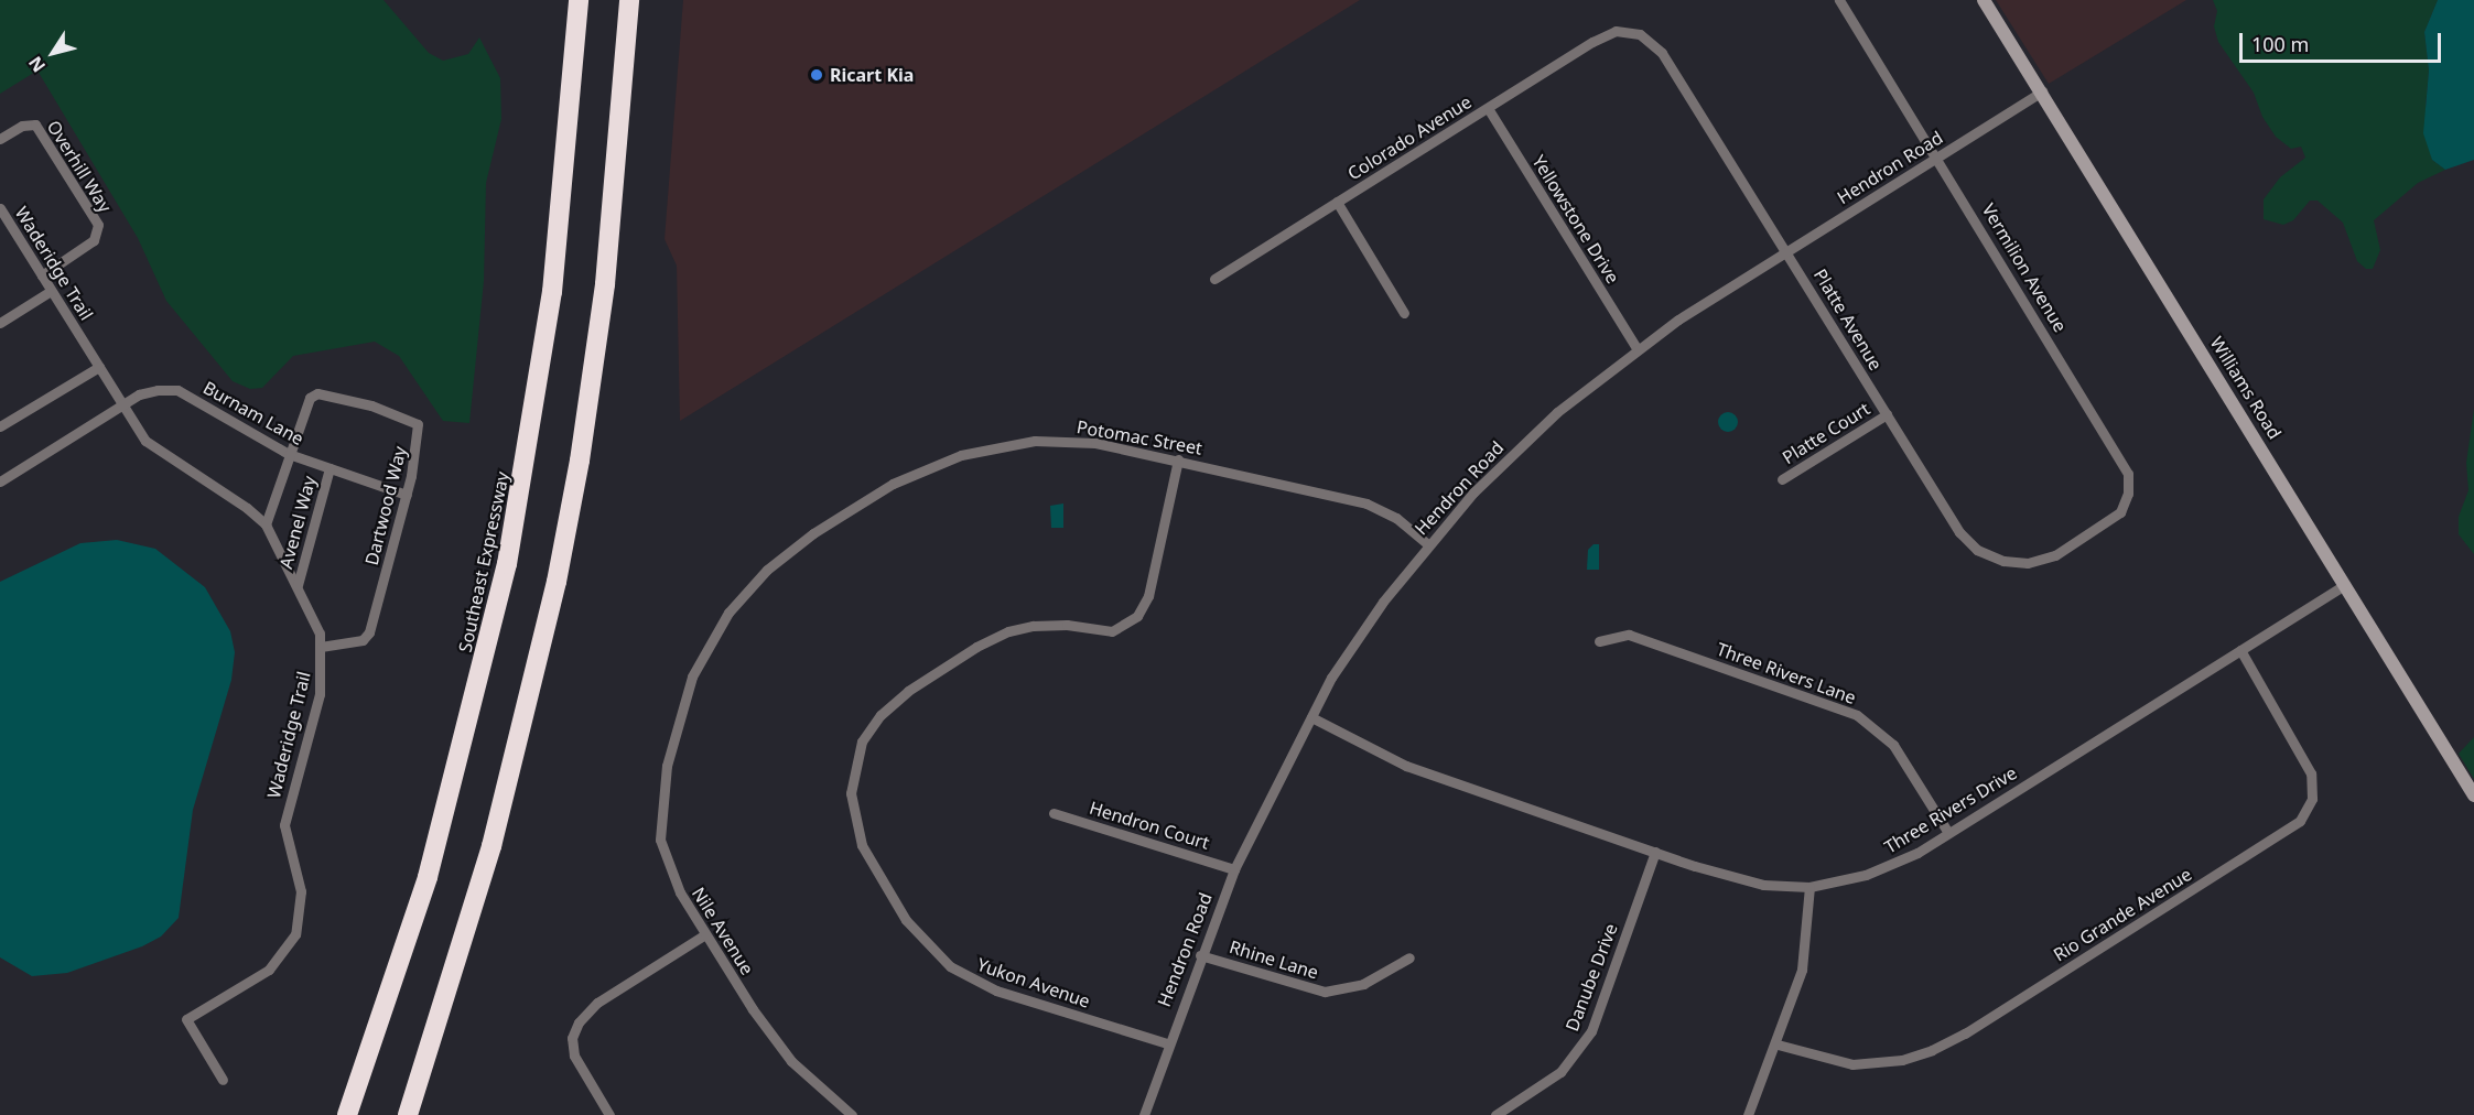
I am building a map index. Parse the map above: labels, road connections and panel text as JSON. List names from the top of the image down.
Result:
{
  "streets": {
    "highway": ["Southeast Expressway"],
    "main road": ["Williams Road"],
    "street": [
      "Colorado Avenue",
      "Overhill Way",
      "Hendron Road",
      "Yellowstone Drive",
      "Waderidge Trail",
      "Vermilion Avenue",
      "Platte Avenue",
      "Burnam Lane",
      "Platte Court",
      "Potomac Street",
      "Dartwood Way",
      "Avenel Way",
      "Three Rivers Lane",
      "Three Rivers Drive",
      "Hendron Court",
      "Rio Grande Avenue",
      "Nile Avenue",
      "Rhine Lane",
      "Danube Drive",
      "Yukon Avenue"
    ]
  },
  "crossings": [
    ["Colorado Avenue", "Yellowstone Drive"],
    ["Colorado Avenue", "Platte Avenue"],
    ["Overhill Way", "Waderidge Trail"],
    ["Hendron Road", "Yellowstone Drive"],
    ["Hendron Road", "Vermilion Avenue"],
    ["Hendron Road", "Platte Avenue"],
    ["Hendron Road", "Williams Road"],
    ["Hendron Road", "Potomac Street"],
    ["Hendron Road", "Three Rivers Drive"],
    ["Hendron Road", "Hendron Court"],
    ["Hendron Road", "Rhine Lane"],
    ["Hendron Road", "Yukon Avenue"],
    ["Waderidge Trail", "Burnam Lane"],
    ["Waderidge Trail", "Dartwood Way"],
    ["Waderidge Trail", "Avenel Way"],
    ["Vermilion Avenue", "Platte Avenue"],
    ["Platte Avenue", "Platte Court"],
    ["Williams Road", "Three Rivers Drive"],
    ["Burnam Lane", "Dartwood Way"],
    ["Burnam Lane", "Avenel Way"],
    ["Potomac Street", "Nile Avenue"],
    ["Potomac Street", "Yukon Avenue"],
    ["Three Rivers Lane", "Three Rivers Drive"],
    ["Three Rivers Drive", "Rio Grande Avenue"],
    ["Three Rivers Drive", "Danube Drive"]
  ],
  "places": ["Ricart Kia"],
  "scale_bar": "100 m",
  "north": "bottom left"
}
